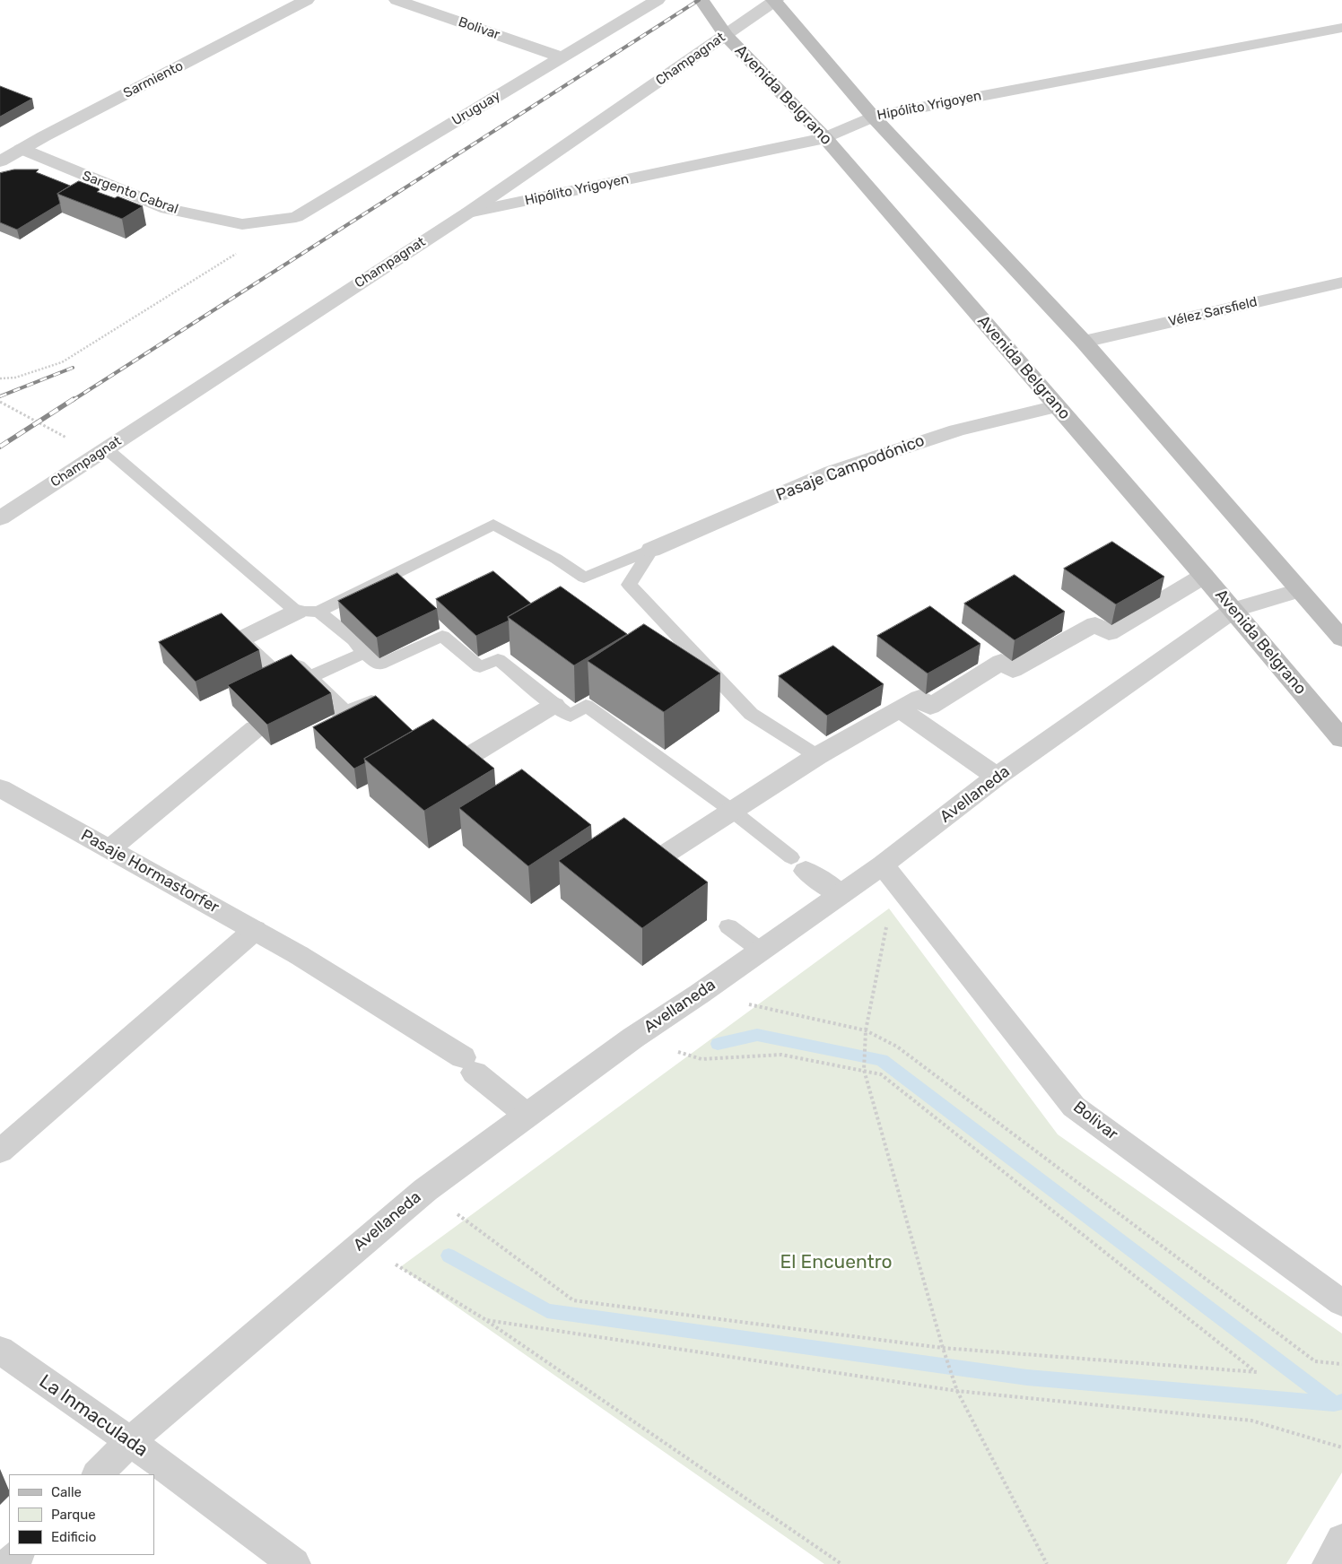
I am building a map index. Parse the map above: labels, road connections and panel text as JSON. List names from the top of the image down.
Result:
{
  "streets": {
    "main road": ["Avenida Belgrano"],
    "street": [
      "Bolivar",
      "Champagnat",
      "Sarmiento",
      "Hipólito Yrigoyen",
      "Uruguay",
      "Sargento Cabral",
      "Vélez Sarsfield",
      "Pasaje Campodónico",
      "Avellaneda",
      "Pasaje Hormastorfer",
      "La Inmaculada"
    ]
  },
  "crossings": [
    ["Bolivar", "Uruguay"],
    ["Bolivar", "Avellaneda"],
    ["Champagnat", "Avenida Belgrano"],
    ["Champagnat", "Hipólito Yrigoyen"],
    ["Sarmiento", "Sargento Cabral"],
    ["Avenida Belgrano", "Hipólito Yrigoyen"],
    ["Avenida Belgrano", "Pasaje Campodónico"],
    ["Avenida Belgrano", "Avellaneda"],
    ["Uruguay", "Sargento Cabral"],
    ["Avellaneda", "Pasaje Hormastorfer"],
    ["Avellaneda", "La Inmaculada"]
  ],
  "parks": ["El Encuentro"],
  "legend": ["Calle", "Parque", "Edificio"]
}
